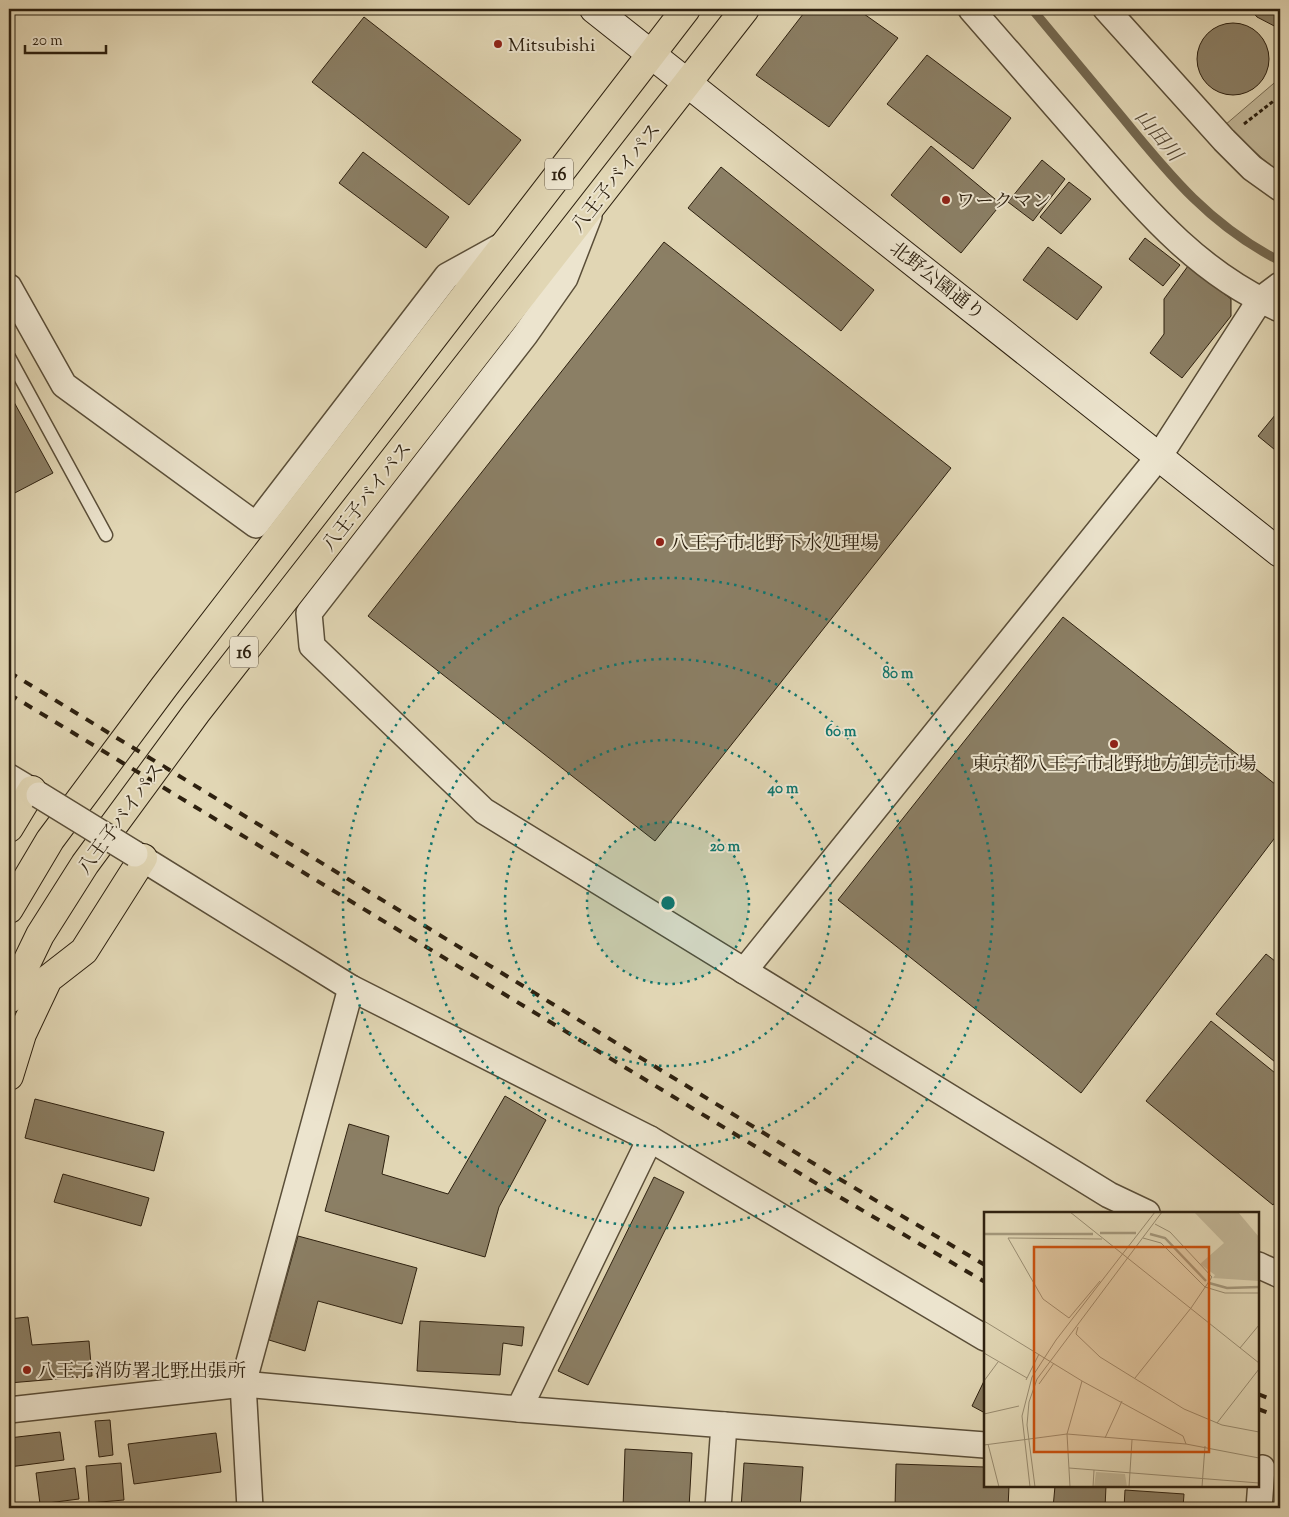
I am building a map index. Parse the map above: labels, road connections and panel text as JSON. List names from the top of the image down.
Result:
{
  "streets": {
    "highway": ["16", "八王子バイパス"],
    "street": ["北野公園通り"]
  },
  "crossings": [
    ["16", "北野公園通り"],
    ["八王子バイパス", "北野公園通り"]
  ],
  "water": ["山田川"],
  "places": [
    "Mitsubishi",
    "ワークマン",
    "八王子市北野下水処理場",
    "東京都八王子市北野地方卸売市場",
    "八王子消防署北野出張所"
  ],
  "scale_bar": "20 m",
  "rings": [
    "80 m",
    "60 m",
    "40 m",
    "20 m"
  ]
}
